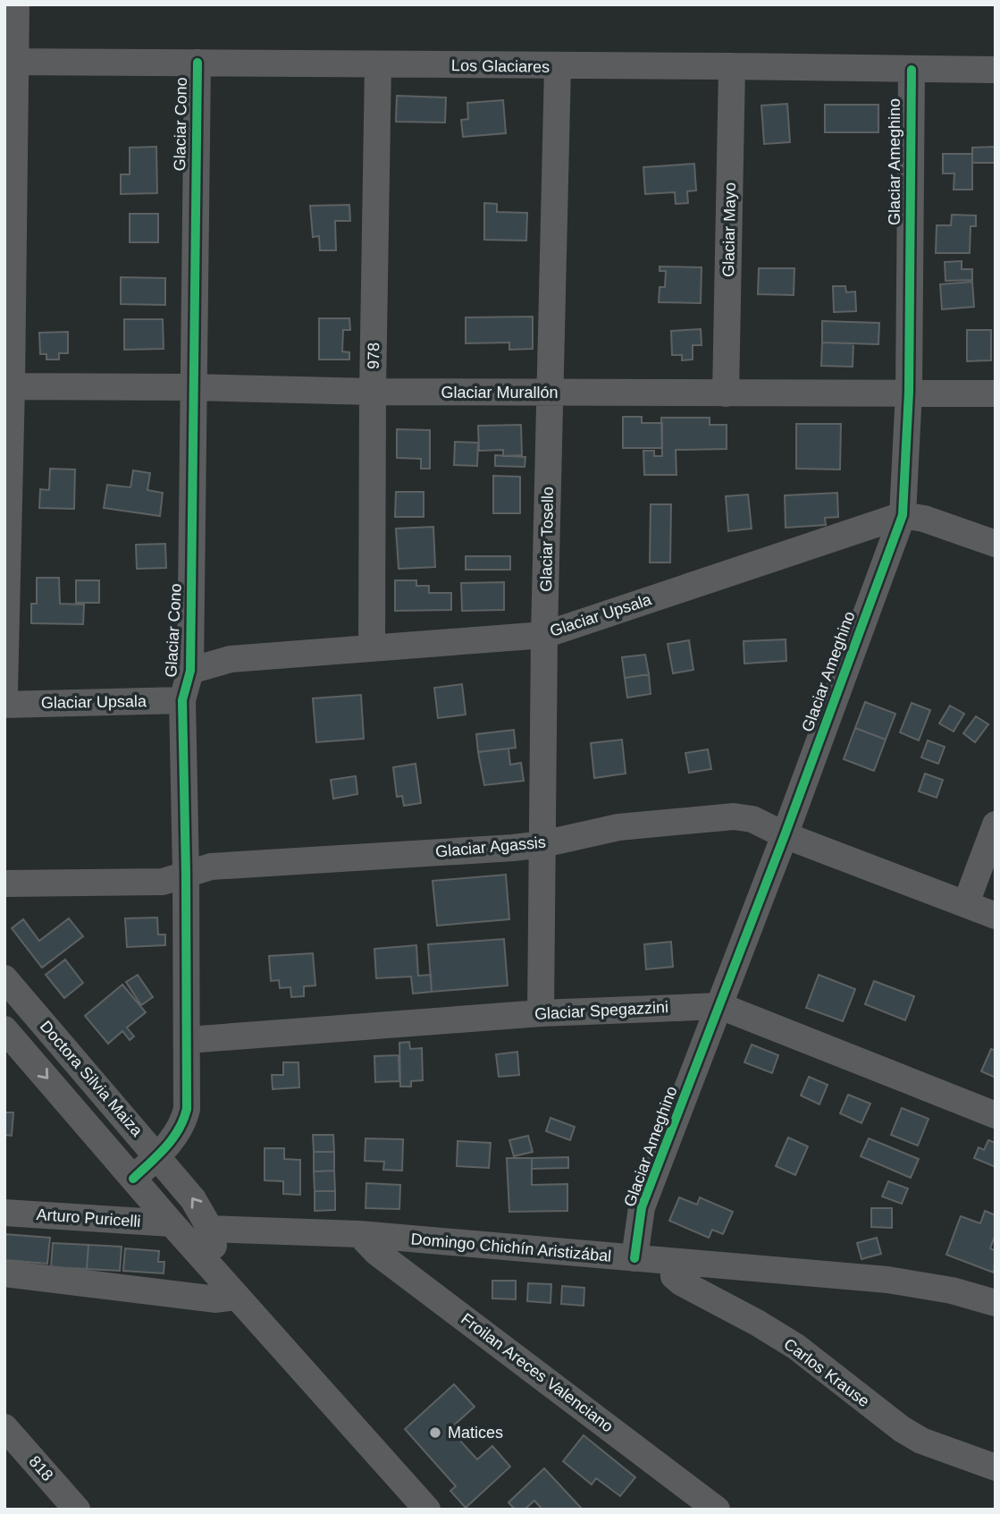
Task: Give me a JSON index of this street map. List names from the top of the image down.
{
  "streets": {
    "street": [
      "Los Glaciares",
      "Glaciar Cono",
      "Glaciar Ameghino",
      "Glaciar Mayo",
      "978",
      "Glaciar Murallón",
      "Glaciar Tosello",
      "Glaciar Upsala",
      "Glaciar Agassis",
      "Glaciar Spegazzini",
      "Doctora Silvia Maiza",
      "Arturo Puricelli",
      "Domingo Chichín Aristizábal",
      "Froilan Areces Valenciano",
      "Carlos Krause",
      "818"
    ]
  },
  "crossings": [
    ["Los Glaciares", "Glaciar Cono"],
    ["Los Glaciares", "Glaciar Ameghino"],
    ["Los Glaciares", "Glaciar Mayo"],
    ["Los Glaciares", "978"],
    ["Los Glaciares", "Glaciar Tosello"],
    ["Glaciar Cono", "Glaciar Murallón"],
    ["Glaciar Cono", "Glaciar Upsala"],
    ["Glaciar Cono", "Glaciar Agassis"],
    ["Glaciar Cono", "Glaciar Spegazzini"],
    ["Glaciar Cono", "Doctora Silvia Maiza"],
    ["Glaciar Ameghino", "Glaciar Murallón"],
    ["Glaciar Ameghino", "Glaciar Upsala"],
    ["Glaciar Ameghino", "Glaciar Agassis"],
    ["Glaciar Ameghino", "Glaciar Spegazzini"],
    ["Glaciar Ameghino", "Domingo Chichín Aristizábal"],
    ["Glaciar Mayo", "Glaciar Murallón"],
    ["978", "Glaciar Murallón"],
    ["978", "Glaciar Upsala"],
    ["Glaciar Murallón", "Glaciar Tosello"],
    ["Glaciar Tosello", "Glaciar Upsala"],
    ["Glaciar Tosello", "Glaciar Agassis"],
    ["Glaciar Tosello", "Glaciar Spegazzini"],
    ["Doctora Silvia Maiza", "Arturo Puricelli"],
    ["Doctora Silvia Maiza", "Domingo Chichín Aristizábal"],
    ["Domingo Chichín Aristizábal", "Froilan Areces Valenciano"],
    ["Domingo Chichín Aristizábal", "Carlos Krause"]
  ],
  "places": ["Matices"]
}
